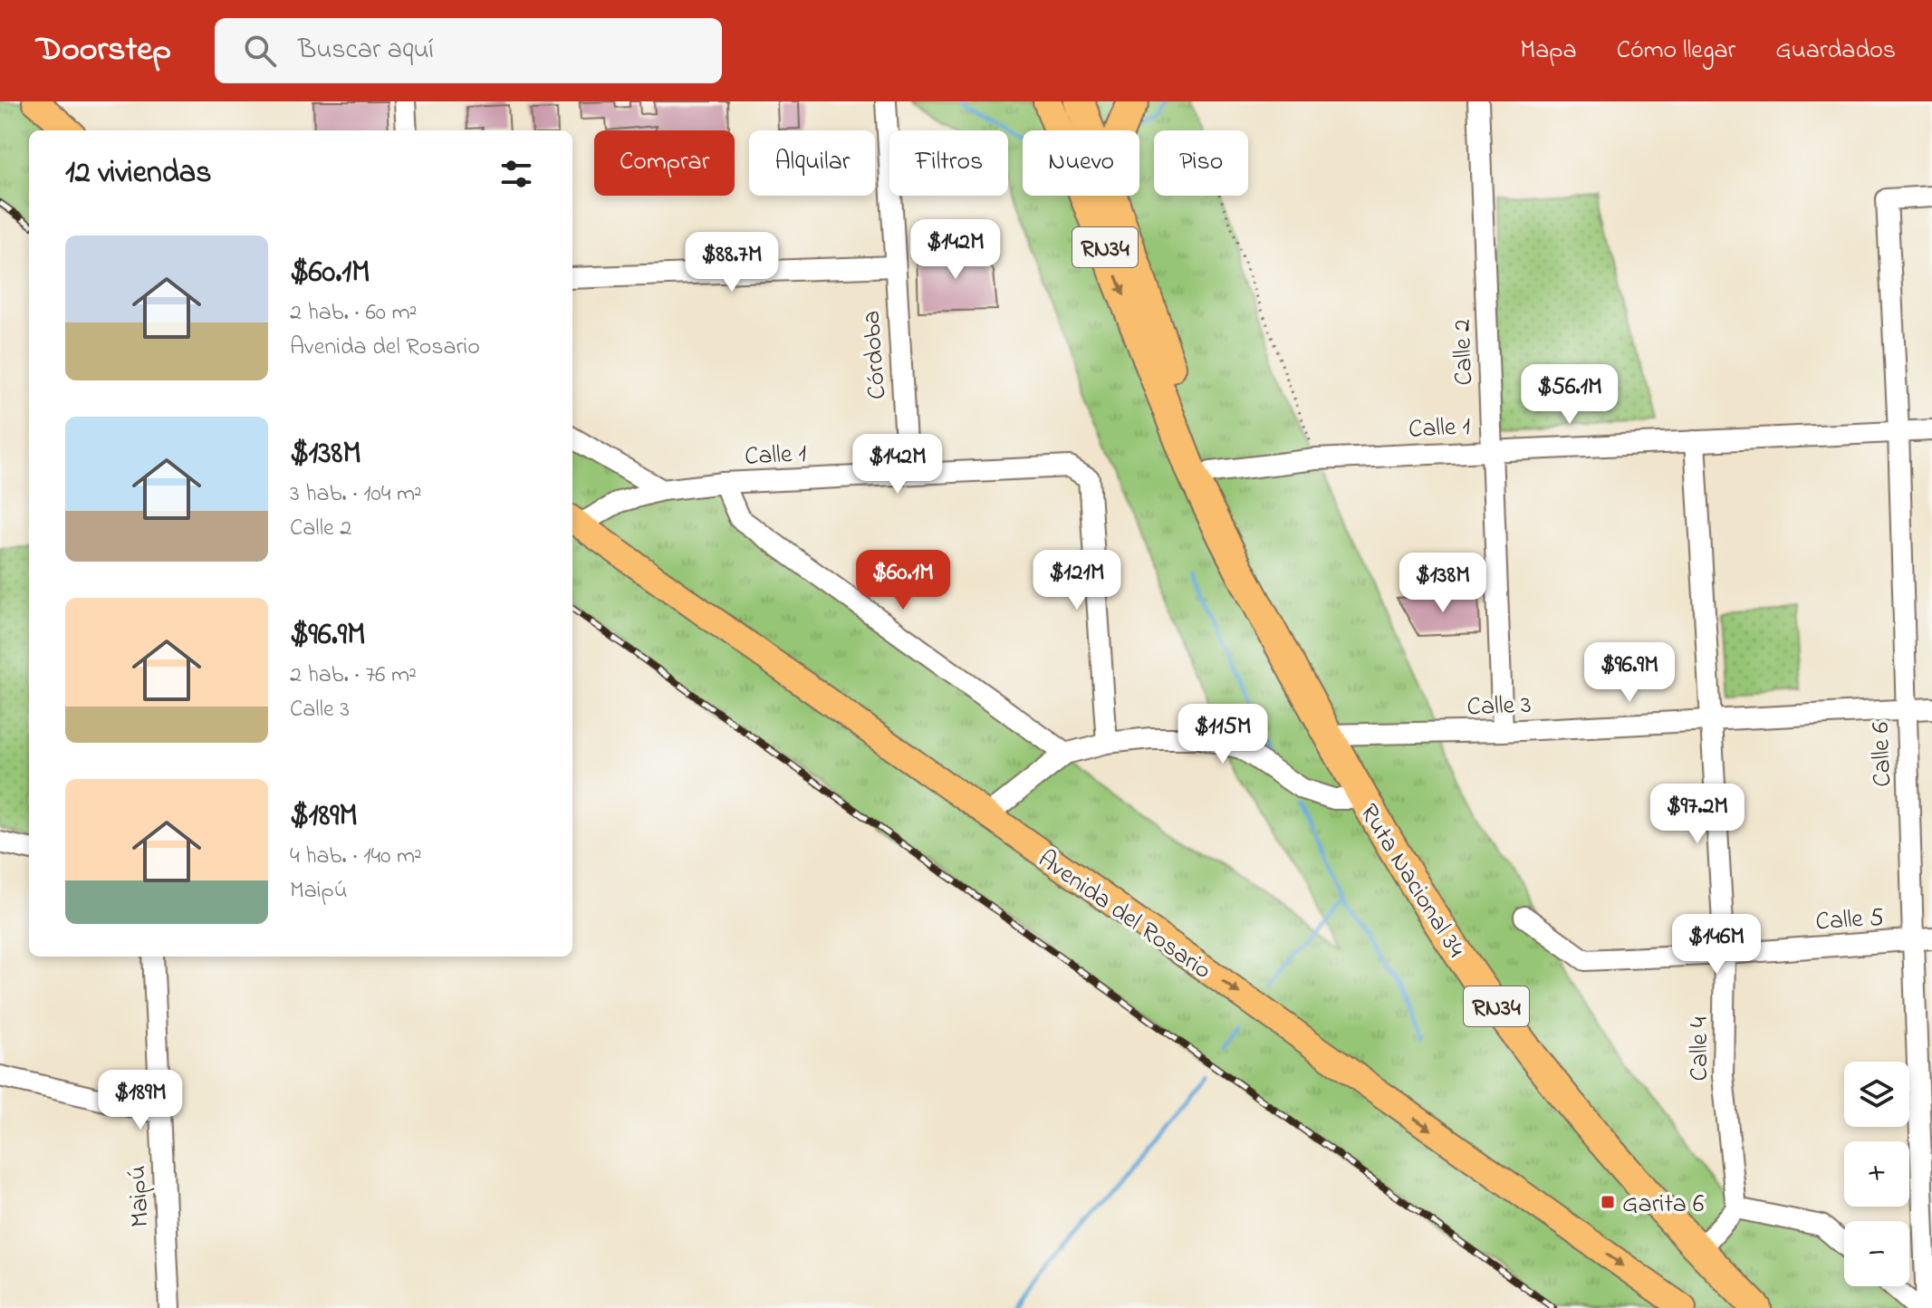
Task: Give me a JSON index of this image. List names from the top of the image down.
{
  "streets": {
    "highway": ["RN34", "Ruta Nacional 34"],
    "main road": ["Avenida del Rosario"],
    "street": [
      "Calle 2",
      "Córdoba",
      "Calle 1",
      "Calle 3",
      "Calle 6",
      "Calle 5",
      "Calle 4",
      "Maipú"
    ]
  },
  "crossings": [
    ["RN34", "Ruta Nacional 34"],
    ["Calle 2", "Calle 1"],
    ["Calle 2", "Calle 3"],
    ["Córdoba", "Calle 1"],
    ["Calle 1", "Calle 6"],
    ["Calle 1", "Ruta Nacional 34"],
    ["Calle 1", "Avenida del Rosario"],
    ["Calle 1", "Calle 4"],
    ["Calle 3", "Calle 6"],
    ["Calle 3", "Ruta Nacional 34"],
    ["Calle 3", "Calle 4"],
    ["Calle 6", "Calle 5"],
    ["Calle 5", "Calle 4"]
  ],
  "one_way": ["Avenida del Rosario"],
  "places": {
    "transit": ["Garita 6"]
  },
  "page": {
    "header": "Doorstep",
    "search": "Buscar aquí",
    "nav": ["Mapa", "Cómo llegar", "Guardados"],
    "chip": [
      "Comprar",
      "Alquilar",
      "Filtros",
      "Nuevo",
      "Piso"
    ],
    "heading": "12 viviendas",
    "list": [
      {
        "name": "$60.1M",
        "note": "2 hab. · 60 m² · Avenida del Rosario"
      },
      {
        "name": "$138M",
        "note": "3 hab. · 104 m² · Calle 2"
      },
      {
        "name": "$96.9M",
        "note": "2 hab. · 76 m² · Calle 3"
      },
      {
        "name": "$189M",
        "note": "4 hab. · 140 m² · Maipú"
      }
    ],
    "price": [
      "$142M",
      "$88.7M",
      "$56.1M",
      "$142M",
      "$60.1M",
      "$121M",
      "$138M",
      "$96.9M",
      "$115M",
      "$97.2M",
      "$146M",
      "$189M"
    ],
    "map_buttons": ["+", "−"]
  }
}
